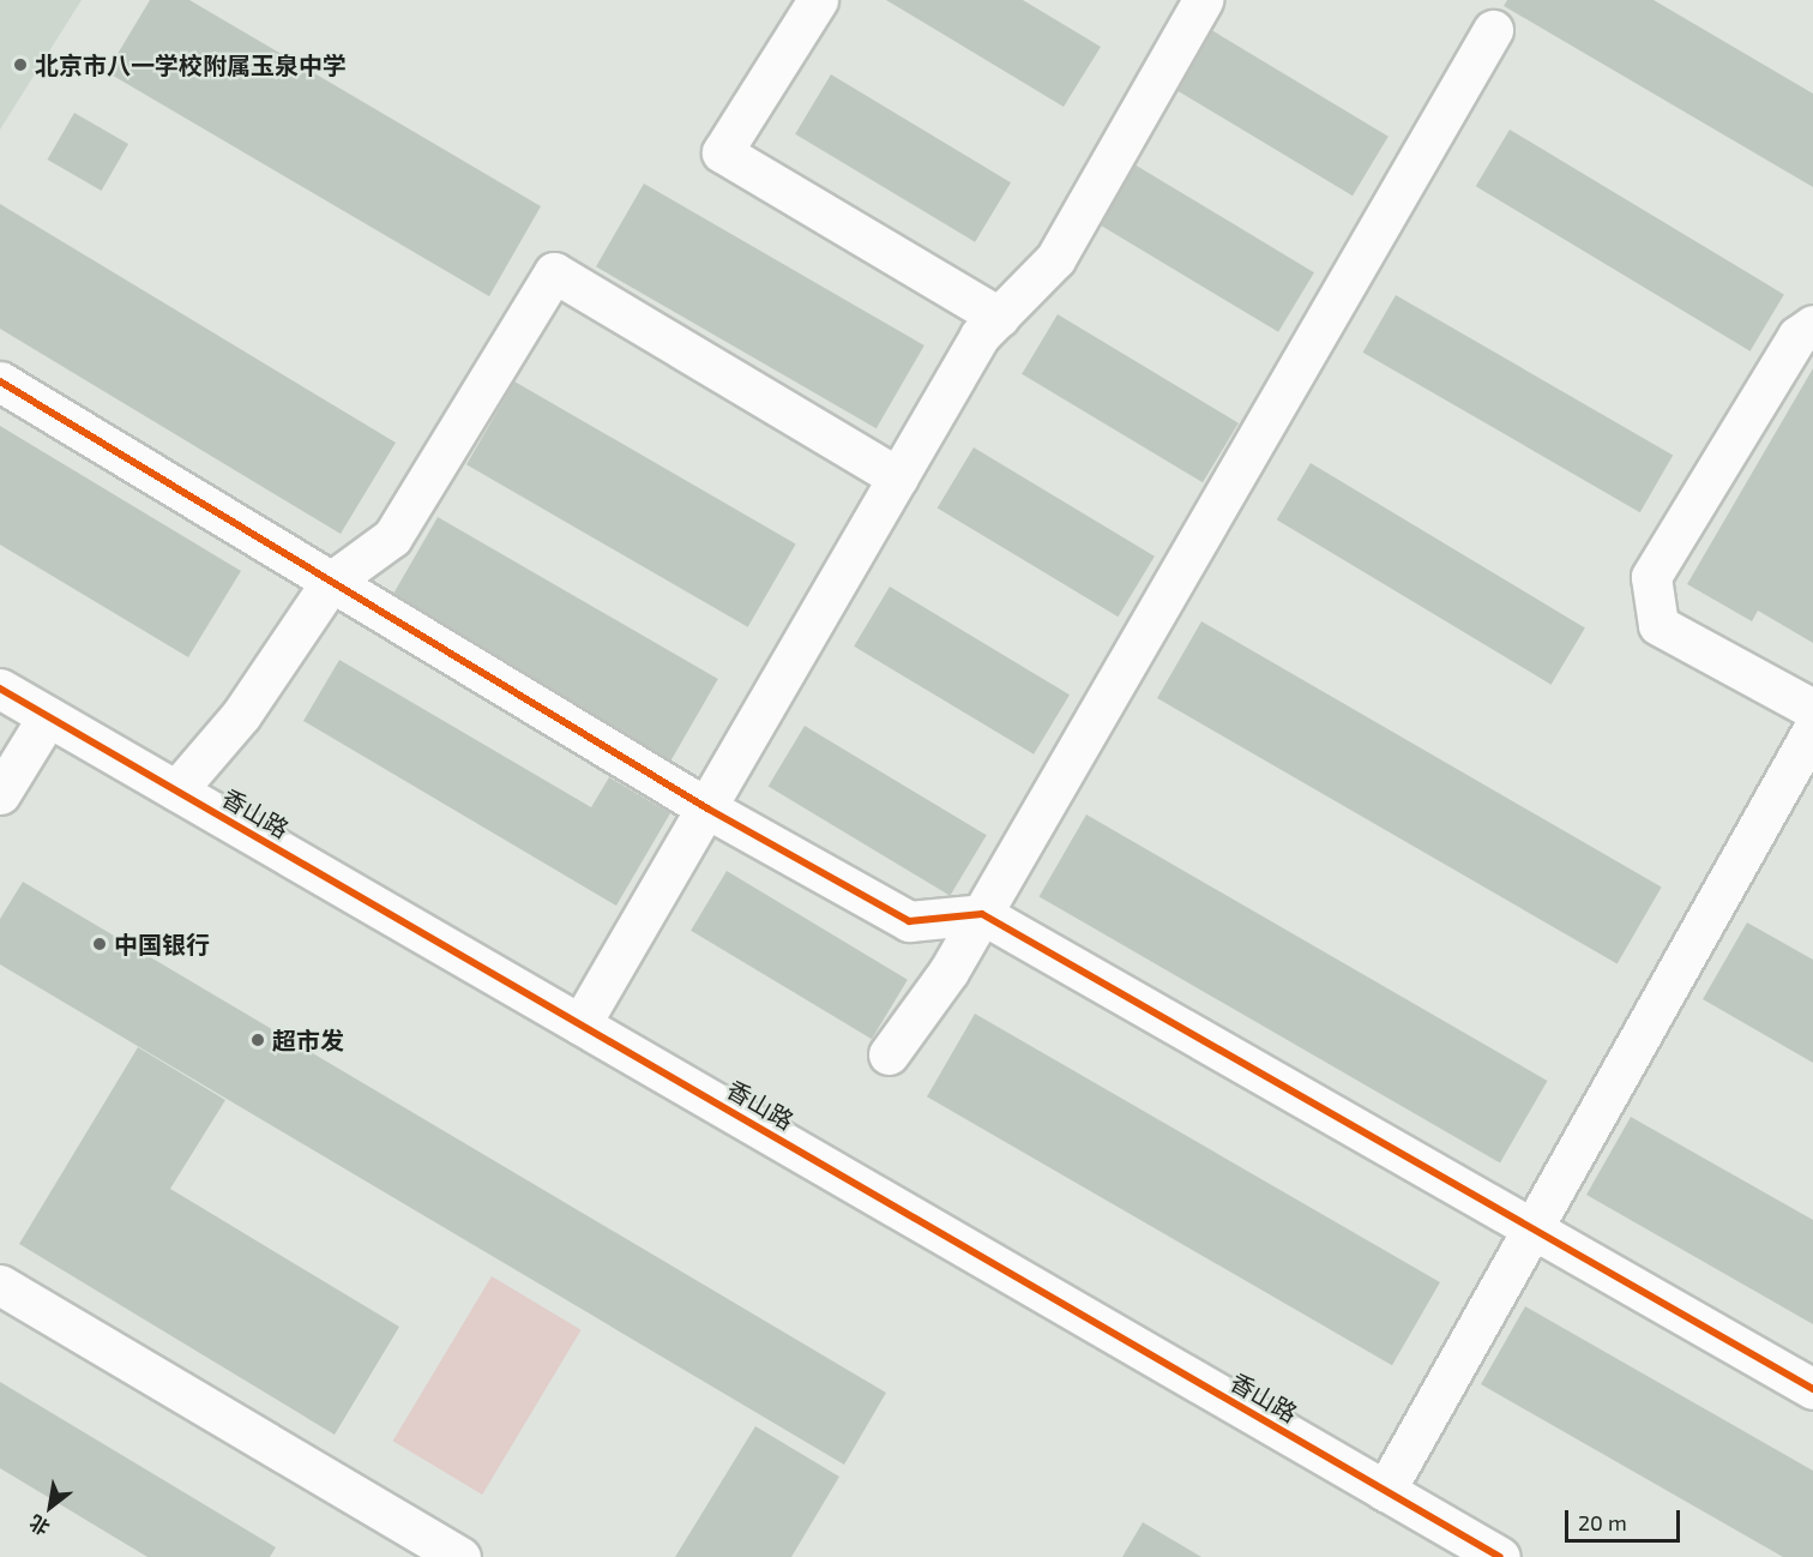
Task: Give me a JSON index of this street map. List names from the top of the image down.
{
  "streets": {
    "street": ["香山路"]
  },
  "places": ["北京市八一学校附属玉泉中学", "中国银行", "超市发"],
  "scale_bar": "20 m",
  "north": "bottom left"
}
